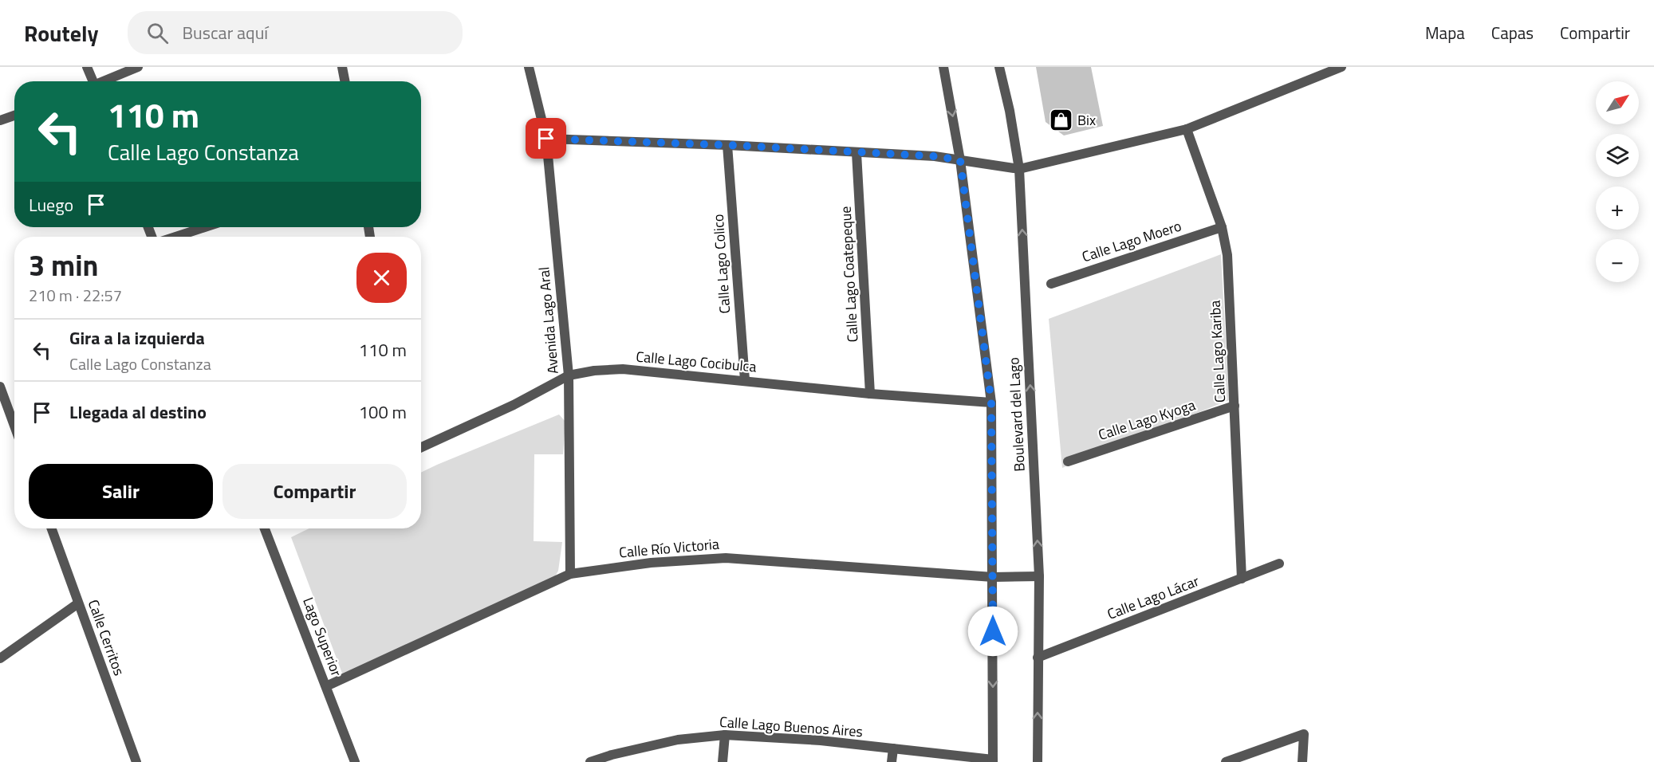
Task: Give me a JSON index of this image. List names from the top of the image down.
{
  "streets": {
    "street": [
      "Calle Lago Moero",
      "Calle Lago Colico",
      "Calle Lago Coatepeque",
      "Avenida Lago Aral",
      "Calle Lago Kariba",
      "Calle Lago Cocibulca",
      "Boulevard del Lago",
      "Calle Lago Kyoga",
      "Calle Río Victoria",
      "Calle Lago Lácar",
      "Lago Superior",
      "Calle Cerritos",
      "Calle Lago Buenos Aires"
    ]
  },
  "crossings": [
    ["Calle Lago Moero", "Calle Lago Kariba"],
    ["Calle Lago Colico", "Calle Lago Cocibulca"],
    ["Calle Lago Coatepeque", "Calle Lago Cocibulca"],
    ["Avenida Lago Aral", "Calle Lago Cocibulca"],
    ["Avenida Lago Aral", "Calle Río Victoria"],
    ["Calle Lago Kariba", "Calle Lago Kyoga"],
    ["Calle Lago Kariba", "Calle Lago Lácar"],
    ["Calle Lago Cocibulca", "Boulevard del Lago"],
    ["Boulevard del Lago", "Calle Río Victoria"],
    ["Boulevard del Lago", "Calle Lago Lácar"],
    ["Boulevard del Lago", "Calle Lago Buenos Aires"],
    ["Calle Río Victoria", "Lago Superior"]
  ],
  "places": {
    "shop": ["Bix"]
  },
  "north": "top right",
  "page": {
    "header": "Routely",
    "search": "Buscar aquí",
    "nav": ["Mapa", "Capas", "Compartir"],
    "map_buttons": ["+", "−"],
    "turn": ["110 m", "Calle Lago Constanza"],
    "then": "Luego",
    "heading": ["3 min", "210 m · 22:57"],
    "list": [
      {
        "name": "Gira a la izquierda",
        "note": "Calle Lago Constanza",
        "value": "110 m"
      },
      {
        "name": "Llegada al destino",
        "value": "100 m"
      }
    ],
    "buttons": ["Salir", "Compartir"]
  }
}
